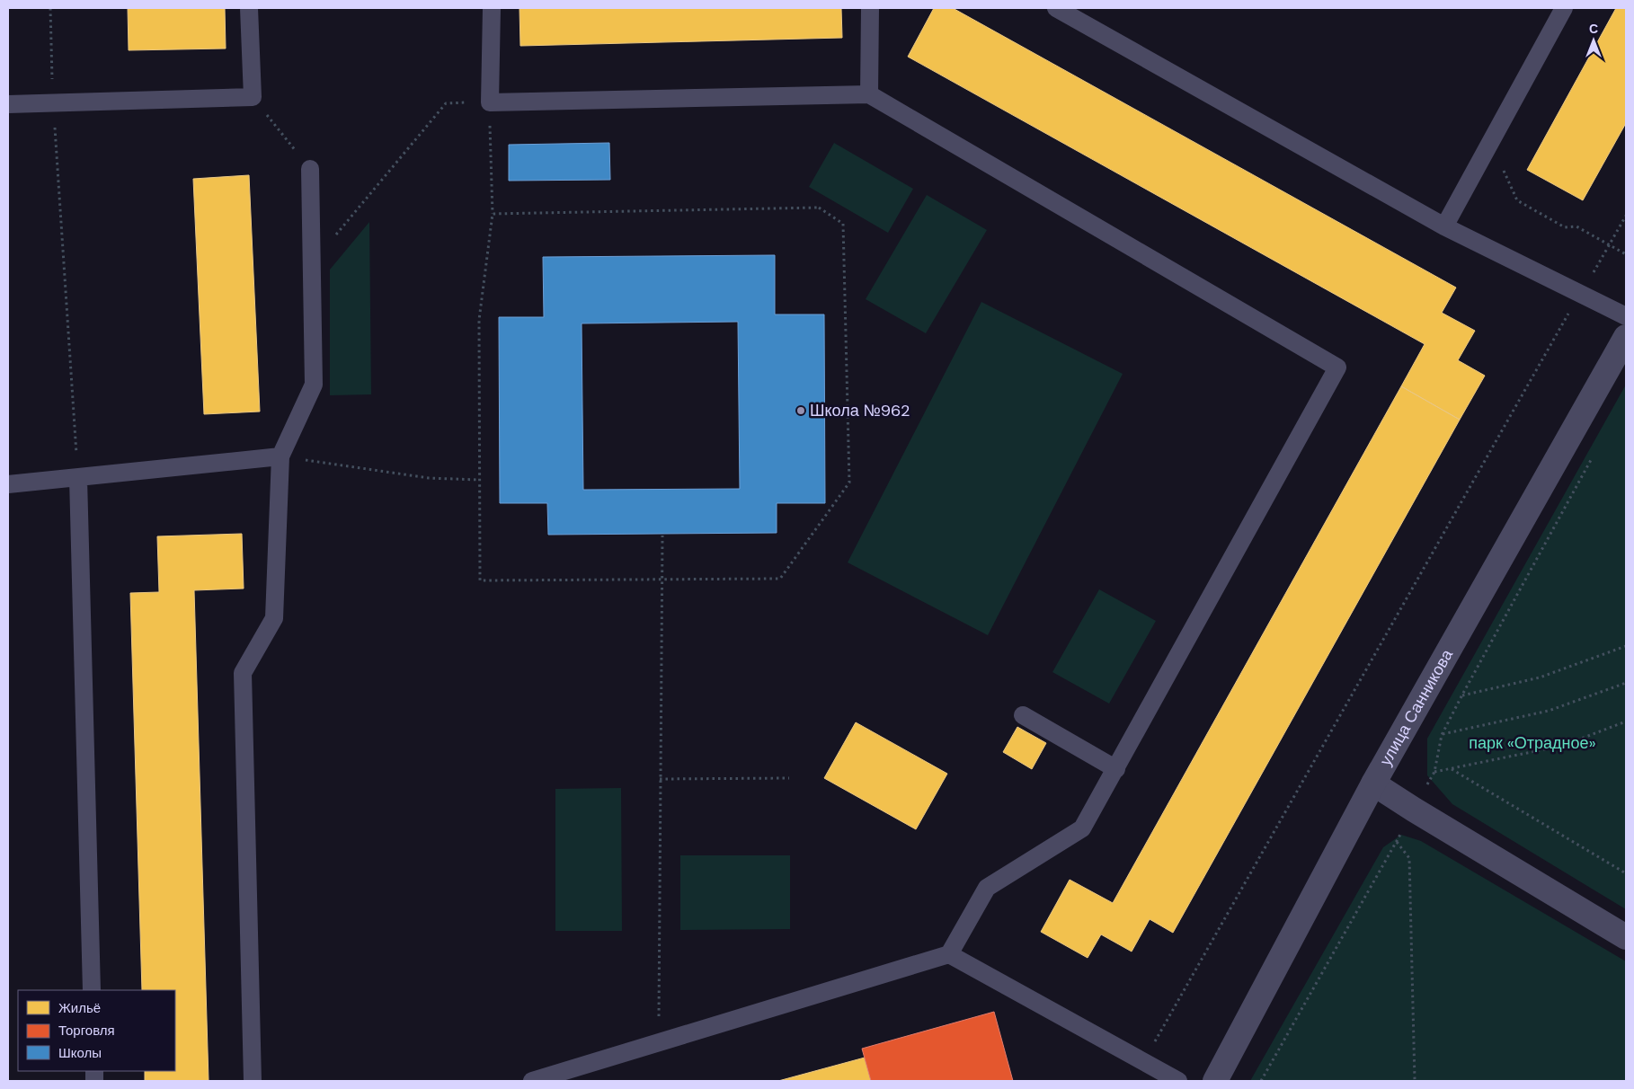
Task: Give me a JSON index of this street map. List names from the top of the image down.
{
  "streets": {
    "street": ["улица Санникова"]
  },
  "parks": ["парк «Отрадное»"],
  "places": ["Школа №962"],
  "legend": ["Жильё", "Торговля", "Школы"],
  "north": "top"
}
